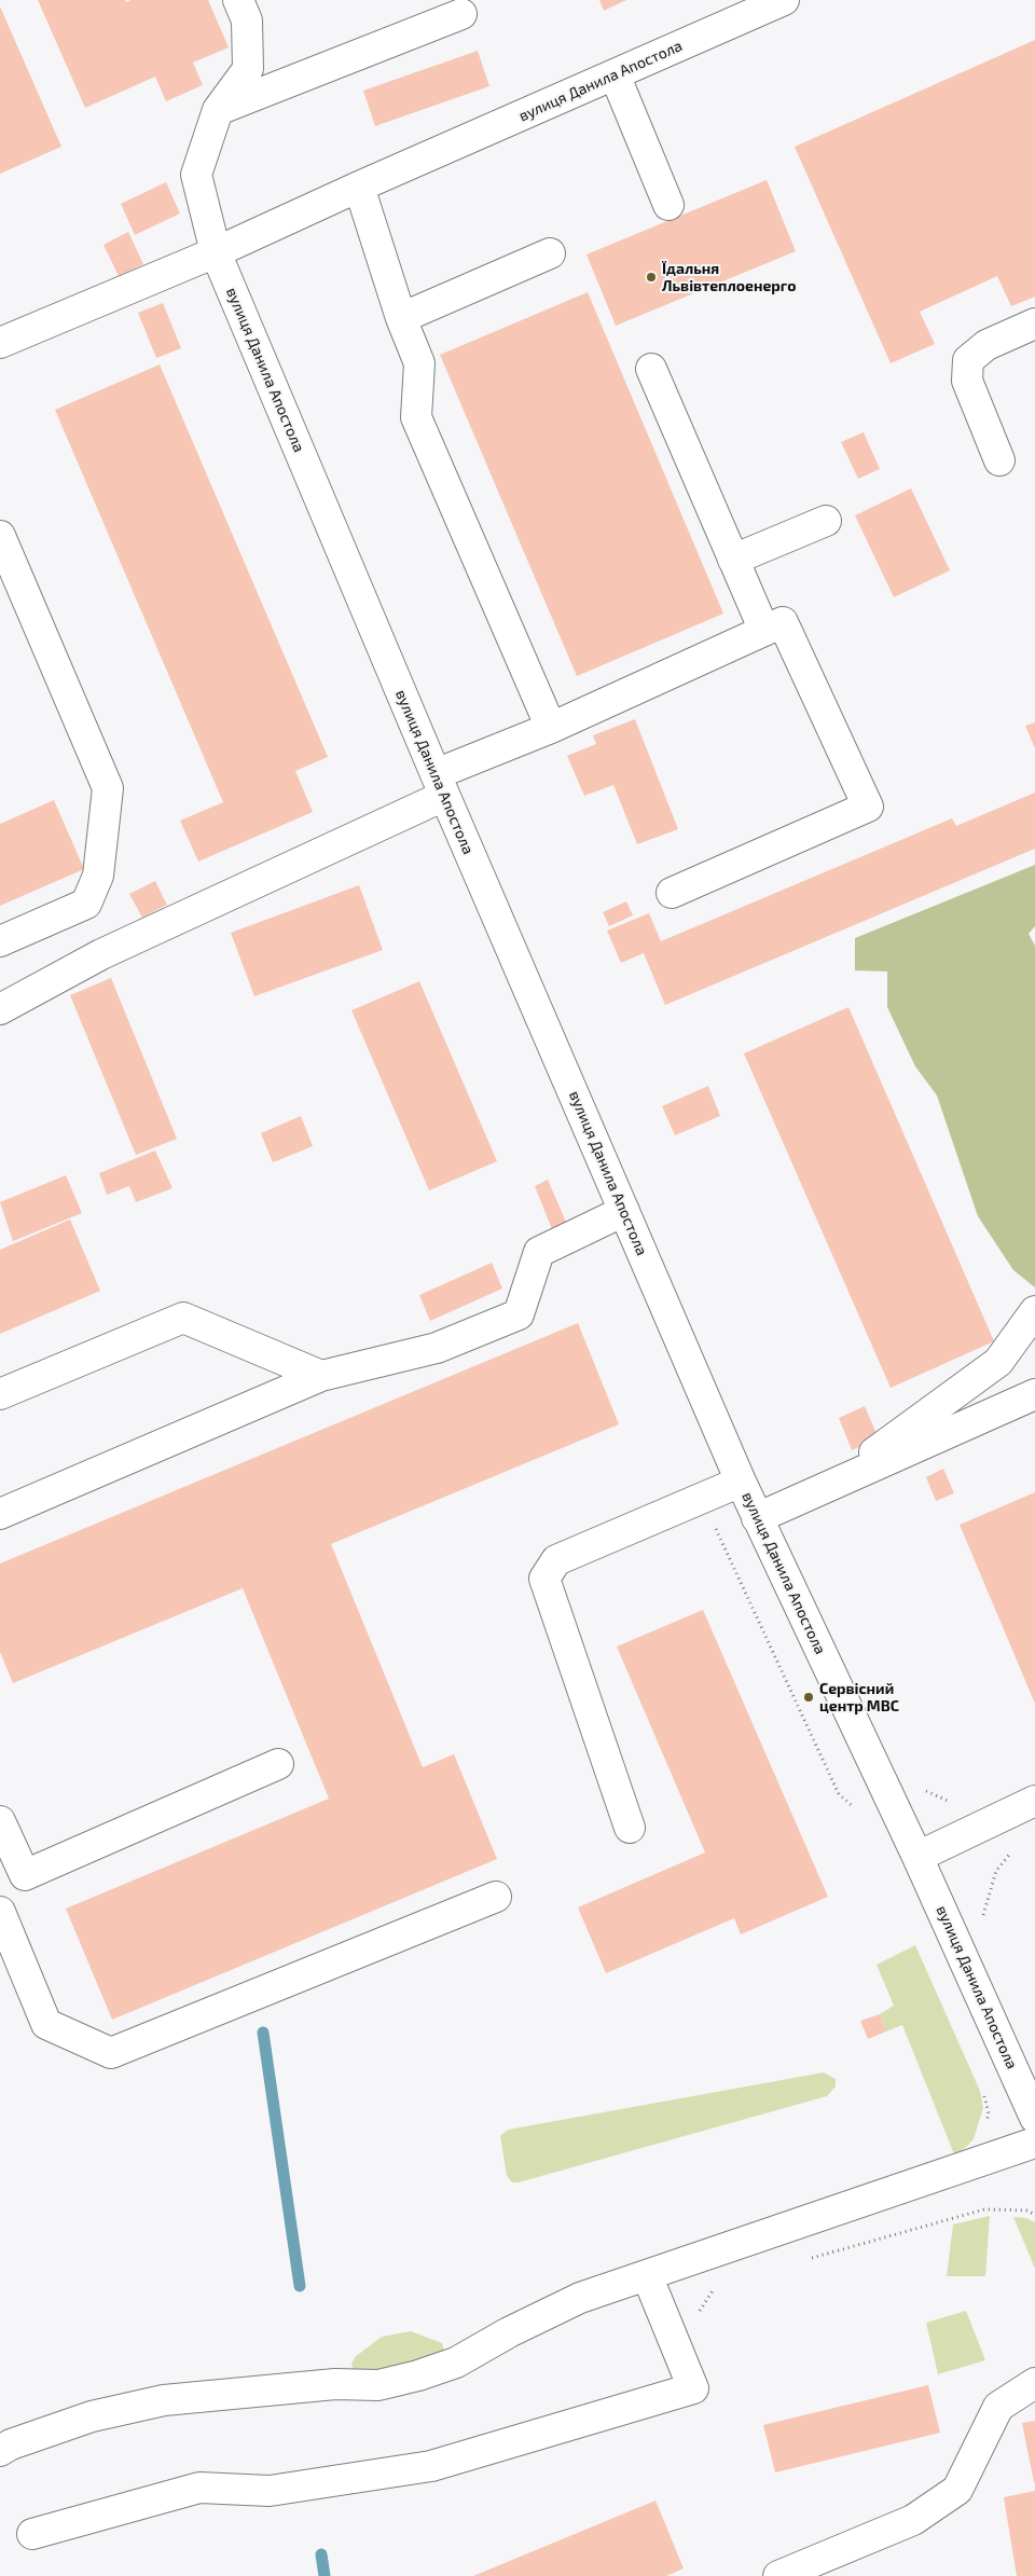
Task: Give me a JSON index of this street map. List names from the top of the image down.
{
  "streets": {
    "street": ["вулиця Данила Апостола"]
  },
  "places": ["Їдальня Львівтеплоенерго", "Сервісний центр МВС"]
}
